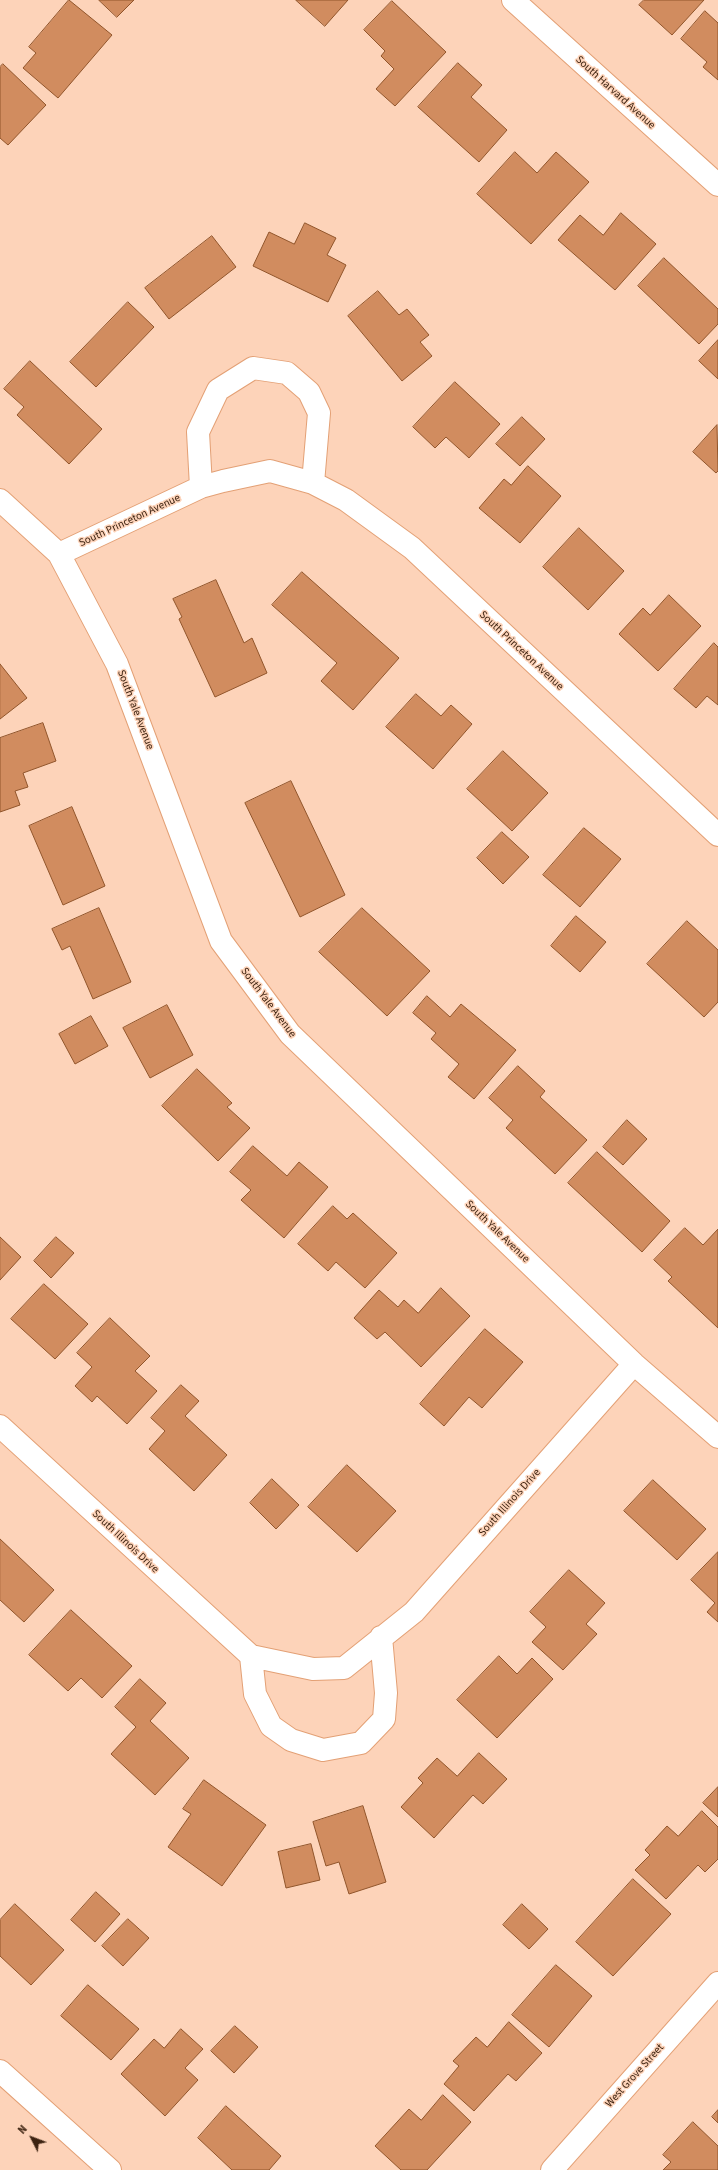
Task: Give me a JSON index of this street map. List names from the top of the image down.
{
  "streets": {
    "street": [
      "South Harvard Avenue",
      "South Princeton Avenue",
      "South Yale Avenue",
      "South Illinois Drive",
      "West Grove Street"
    ]
  },
  "crossings": [
    ["South Princeton Avenue", "South Yale Avenue"],
    ["South Yale Avenue", "South Illinois Drive"]
  ],
  "north": "top left"
}
